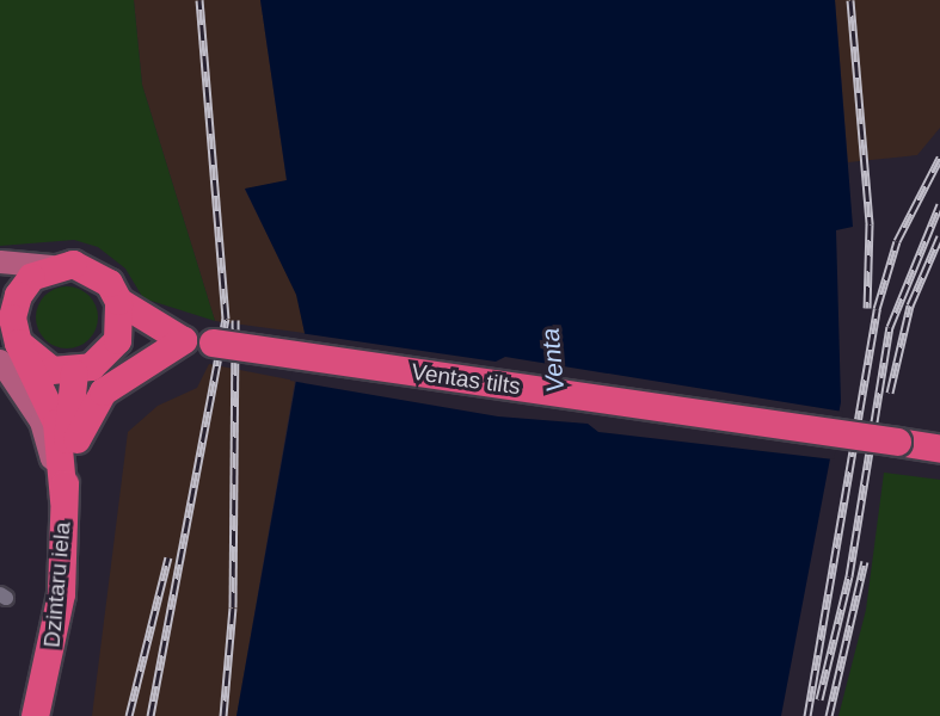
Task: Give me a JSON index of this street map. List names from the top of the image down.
{
  "streets": {
    "highway": ["Ventas tilts", "Dzintaru iela"]
  },
  "water": ["Venta"]
}
